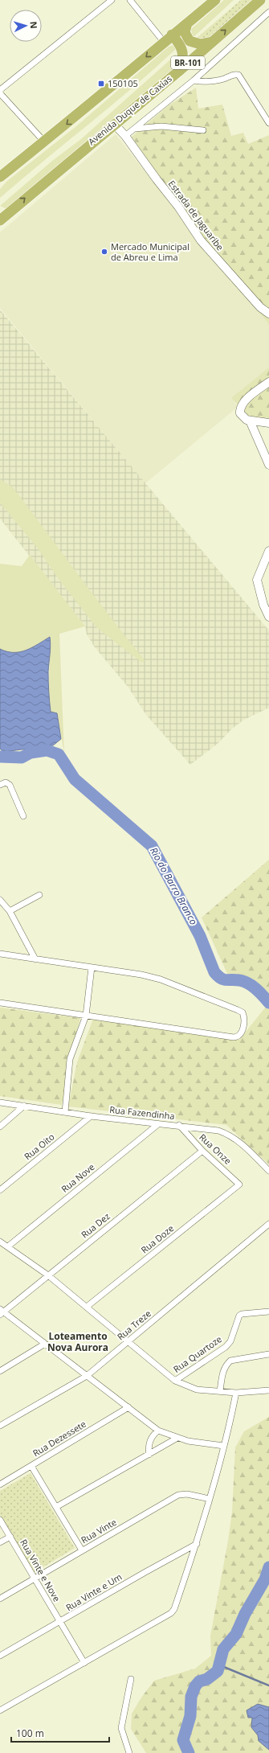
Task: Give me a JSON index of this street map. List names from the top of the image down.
{
  "streets": {
    "highway": ["BR-101", "Avenida Duque de Caxias"],
    "street": [
      "Estrada de Jaguaribe",
      "Rua Fazendinha",
      "Rua Oito",
      "Rua Onze",
      "Rua Nove",
      "Rua Dez",
      "Rua Doze",
      "Rua Treze",
      "Rua Quartoze",
      "Rua Dezessete",
      "Rua Vinte",
      "Rua Vinte e Nove",
      "Rua Vinte e Um"
    ]
  },
  "crossings": [
    ["Avenida Duque de Caxias", "Estrada de Jaguaribe"],
    ["Rua Fazendinha", "Rua Oito"],
    ["Rua Fazendinha", "Rua Onze"],
    ["Rua Fazendinha", "Rua Nove"],
    ["Rua Onze", "Rua Dez"],
    ["Rua Onze", "Rua Doze"],
    ["Rua Vinte", "Rua Vinte e Nove"],
    ["Rua Vinte e Nove", "Rua Vinte e Um"]
  ],
  "districts": ["Loteamento Nova Aurora"],
  "water": ["Rio do Barro Branco"],
  "places": {
    "transit": ["150105"],
    "other": ["Mercado Municipal de Abreu e Lima"]
  },
  "scale_bar": "100 m",
  "north": "right"
}
